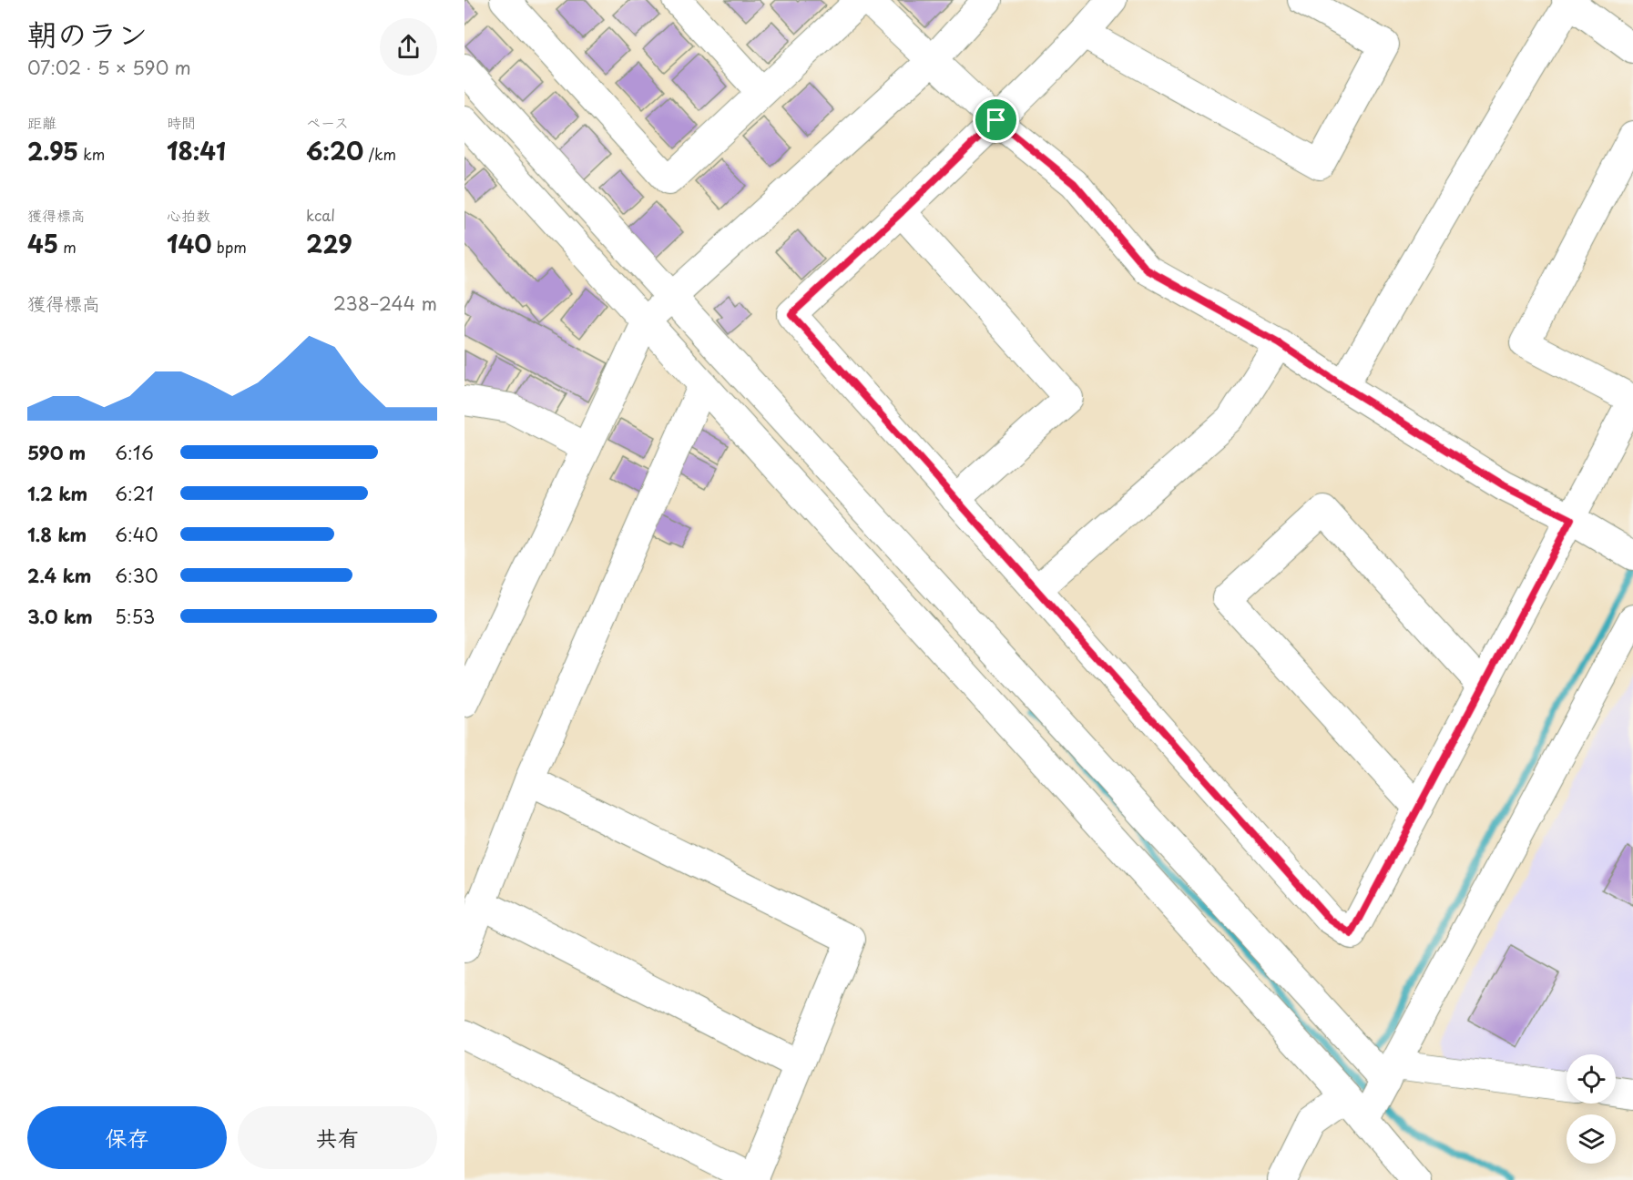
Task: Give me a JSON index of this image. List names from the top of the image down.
{
  "page": {
    "heading": ["朝のラン", "07:02 · 5 × 590 m"],
    "stats": [
      ["距離", "2.95 km"],
      ["時間", "18:41"],
      ["ペース", "6:20 /km"],
      ["獲得標高", "45 m"],
      ["心拍数", "140 bpm"],
      ["kcal", "229"]
    ],
    "chart": ["獲得標高", "238–244 m"],
    "list": [
      {
        "name": "590 m",
        "note": "6:16"
      },
      {
        "name": "1.2 km",
        "note": "6:21"
      },
      {
        "name": "1.8 km",
        "note": "6:40"
      },
      {
        "name": "2.4 km",
        "note": "6:30"
      },
      {
        "name": "3.0 km",
        "note": "5:53"
      }
    ],
    "buttons": ["保存", "共有"]
  }
}
